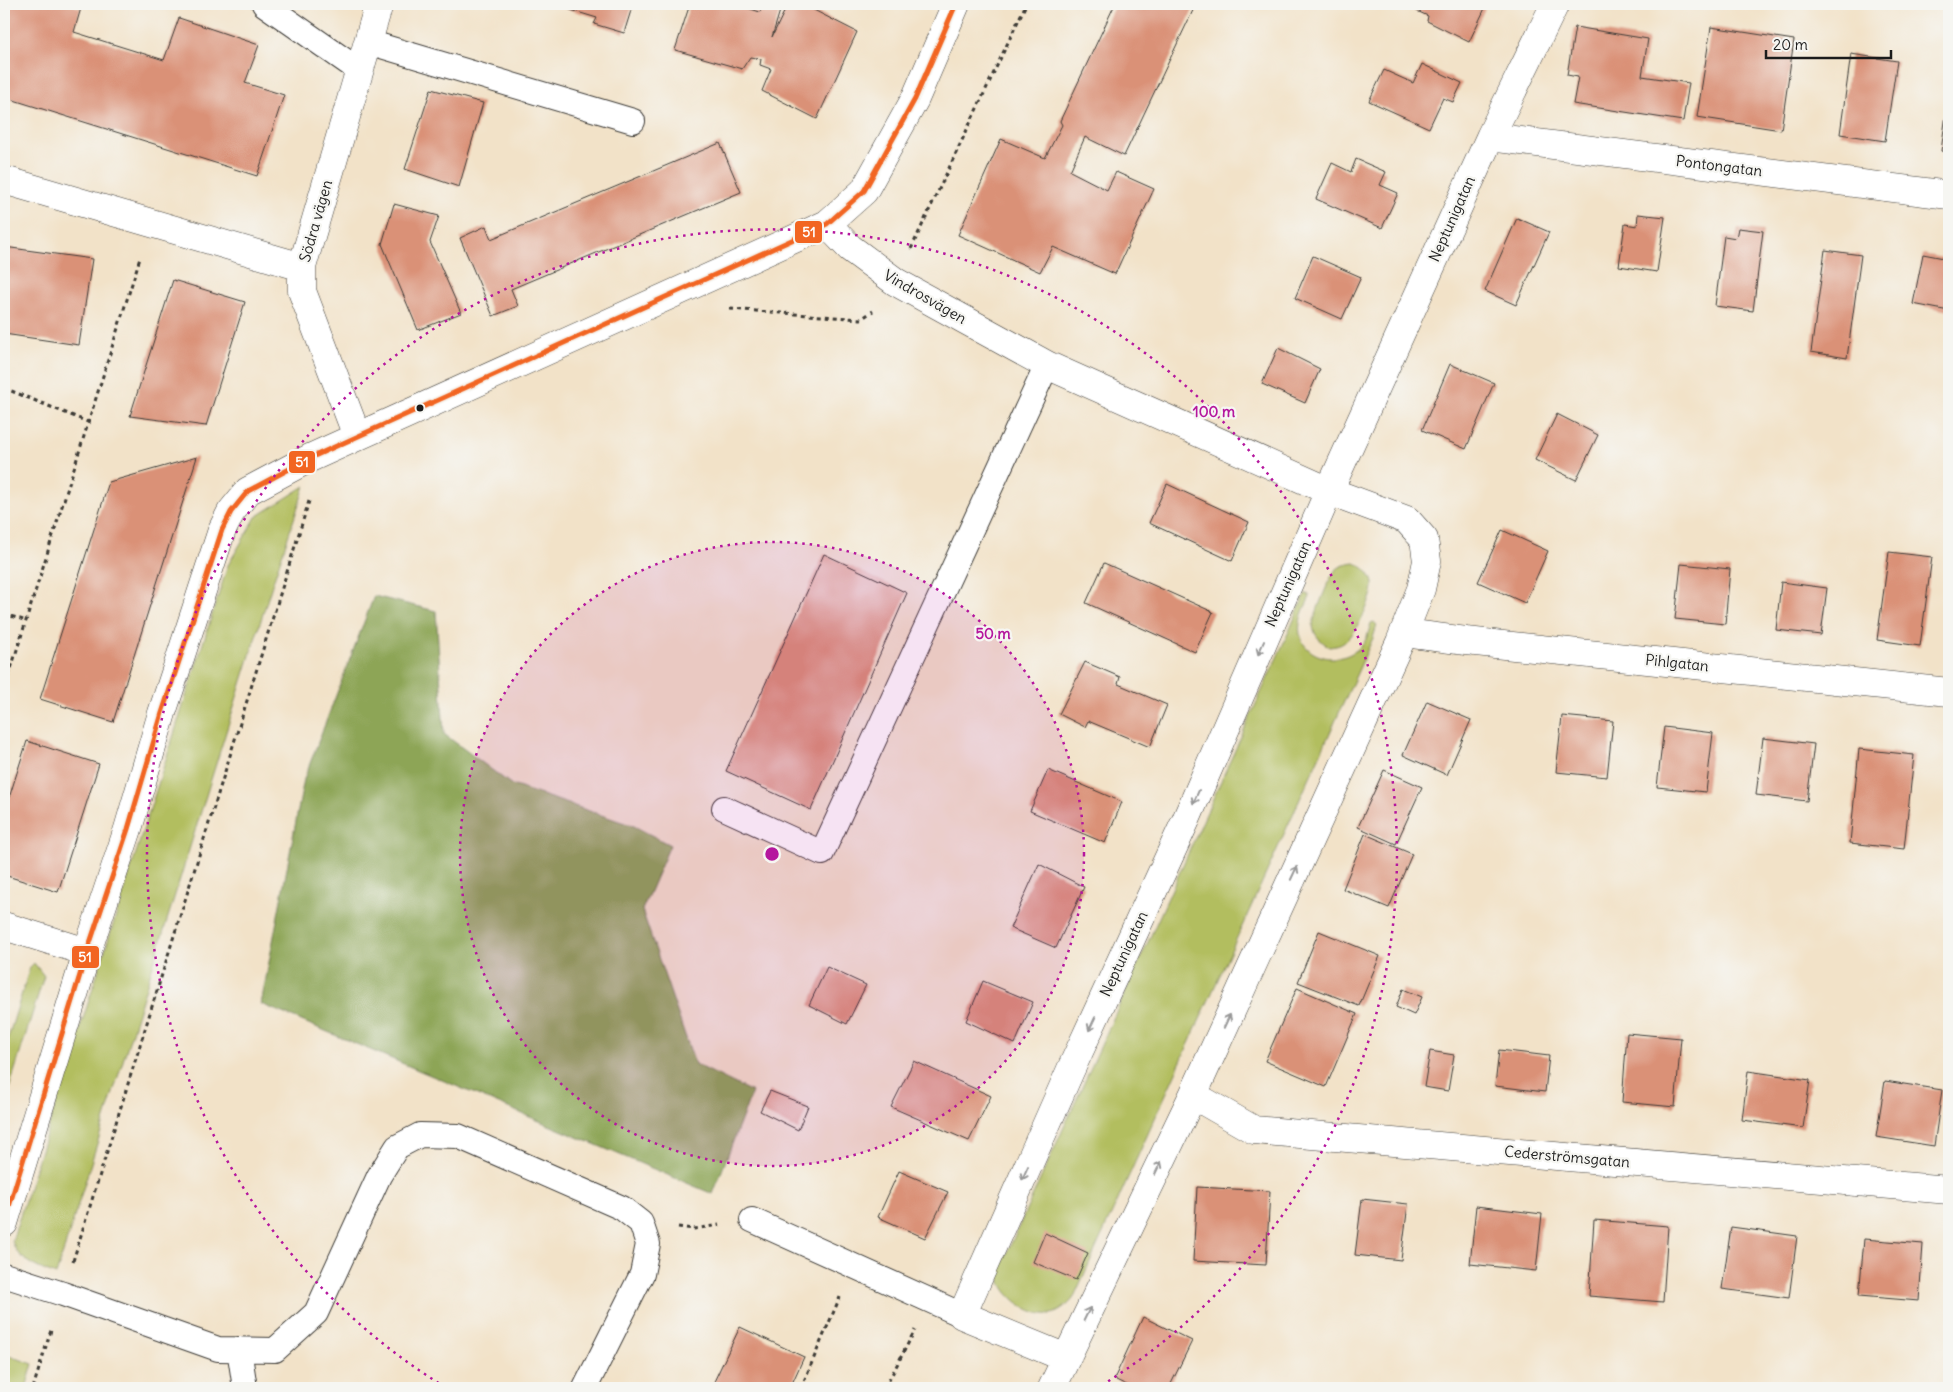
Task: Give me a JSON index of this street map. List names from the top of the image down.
{
  "streets": {
    "street": [
      "Pontongatan",
      "Neptunigatan",
      "Södra vägen",
      "Vindrosvägen",
      "Pihlgatan",
      "Cederströmsgatan"
    ]
  },
  "crossings": [
    ["Pontongatan", "Neptunigatan"],
    ["Neptunigatan", "Vindrosvägen"]
  ],
  "lines": ["transit line 51"],
  "scale_bar": "20 m",
  "rings": ["100 m", "50 m"]
}
